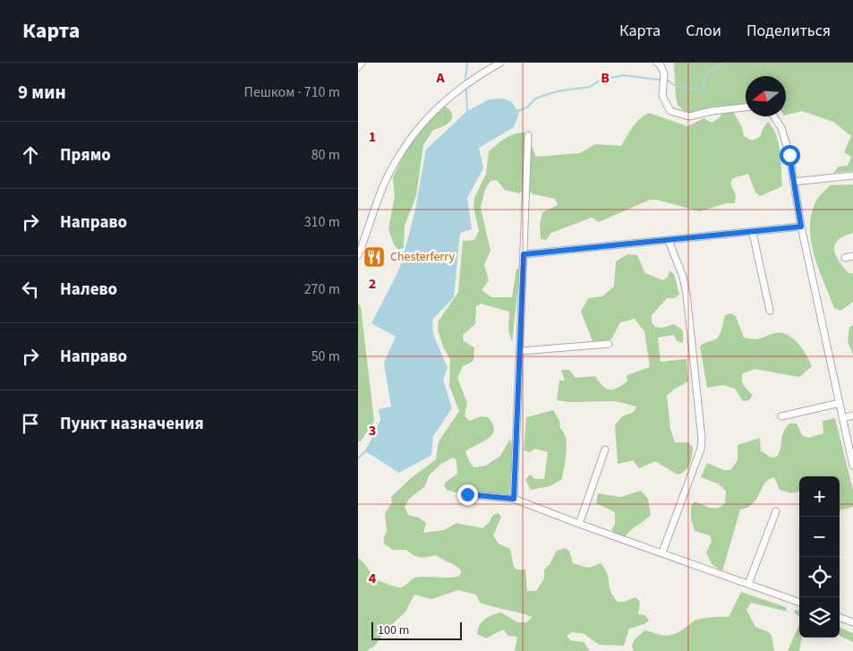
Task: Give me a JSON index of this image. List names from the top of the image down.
{
  "places": {
    "restaurant": ["Chesterferry"]
  },
  "scale_bar": "100 m",
  "north": "left",
  "page": {
    "header": "Карта",
    "nav": ["Карта", "Слои", "Поделиться"],
    "heading": ["9 мин", "Пешком · 710 m"],
    "list": [
      ["Прямо", "80 m"],
      ["Направо", "310 m"],
      ["Налево", "270 m"],
      ["Направо", "50 m"],
      "Пункт назначения"
    ],
    "map_buttons": ["+", "−"],
    "scale": "100 m"
  },
  "grid": {
    "columns": ["A", "B"],
    "rows": [
      "1",
      "2",
      "3",
      "4"
    ]
  }
}
